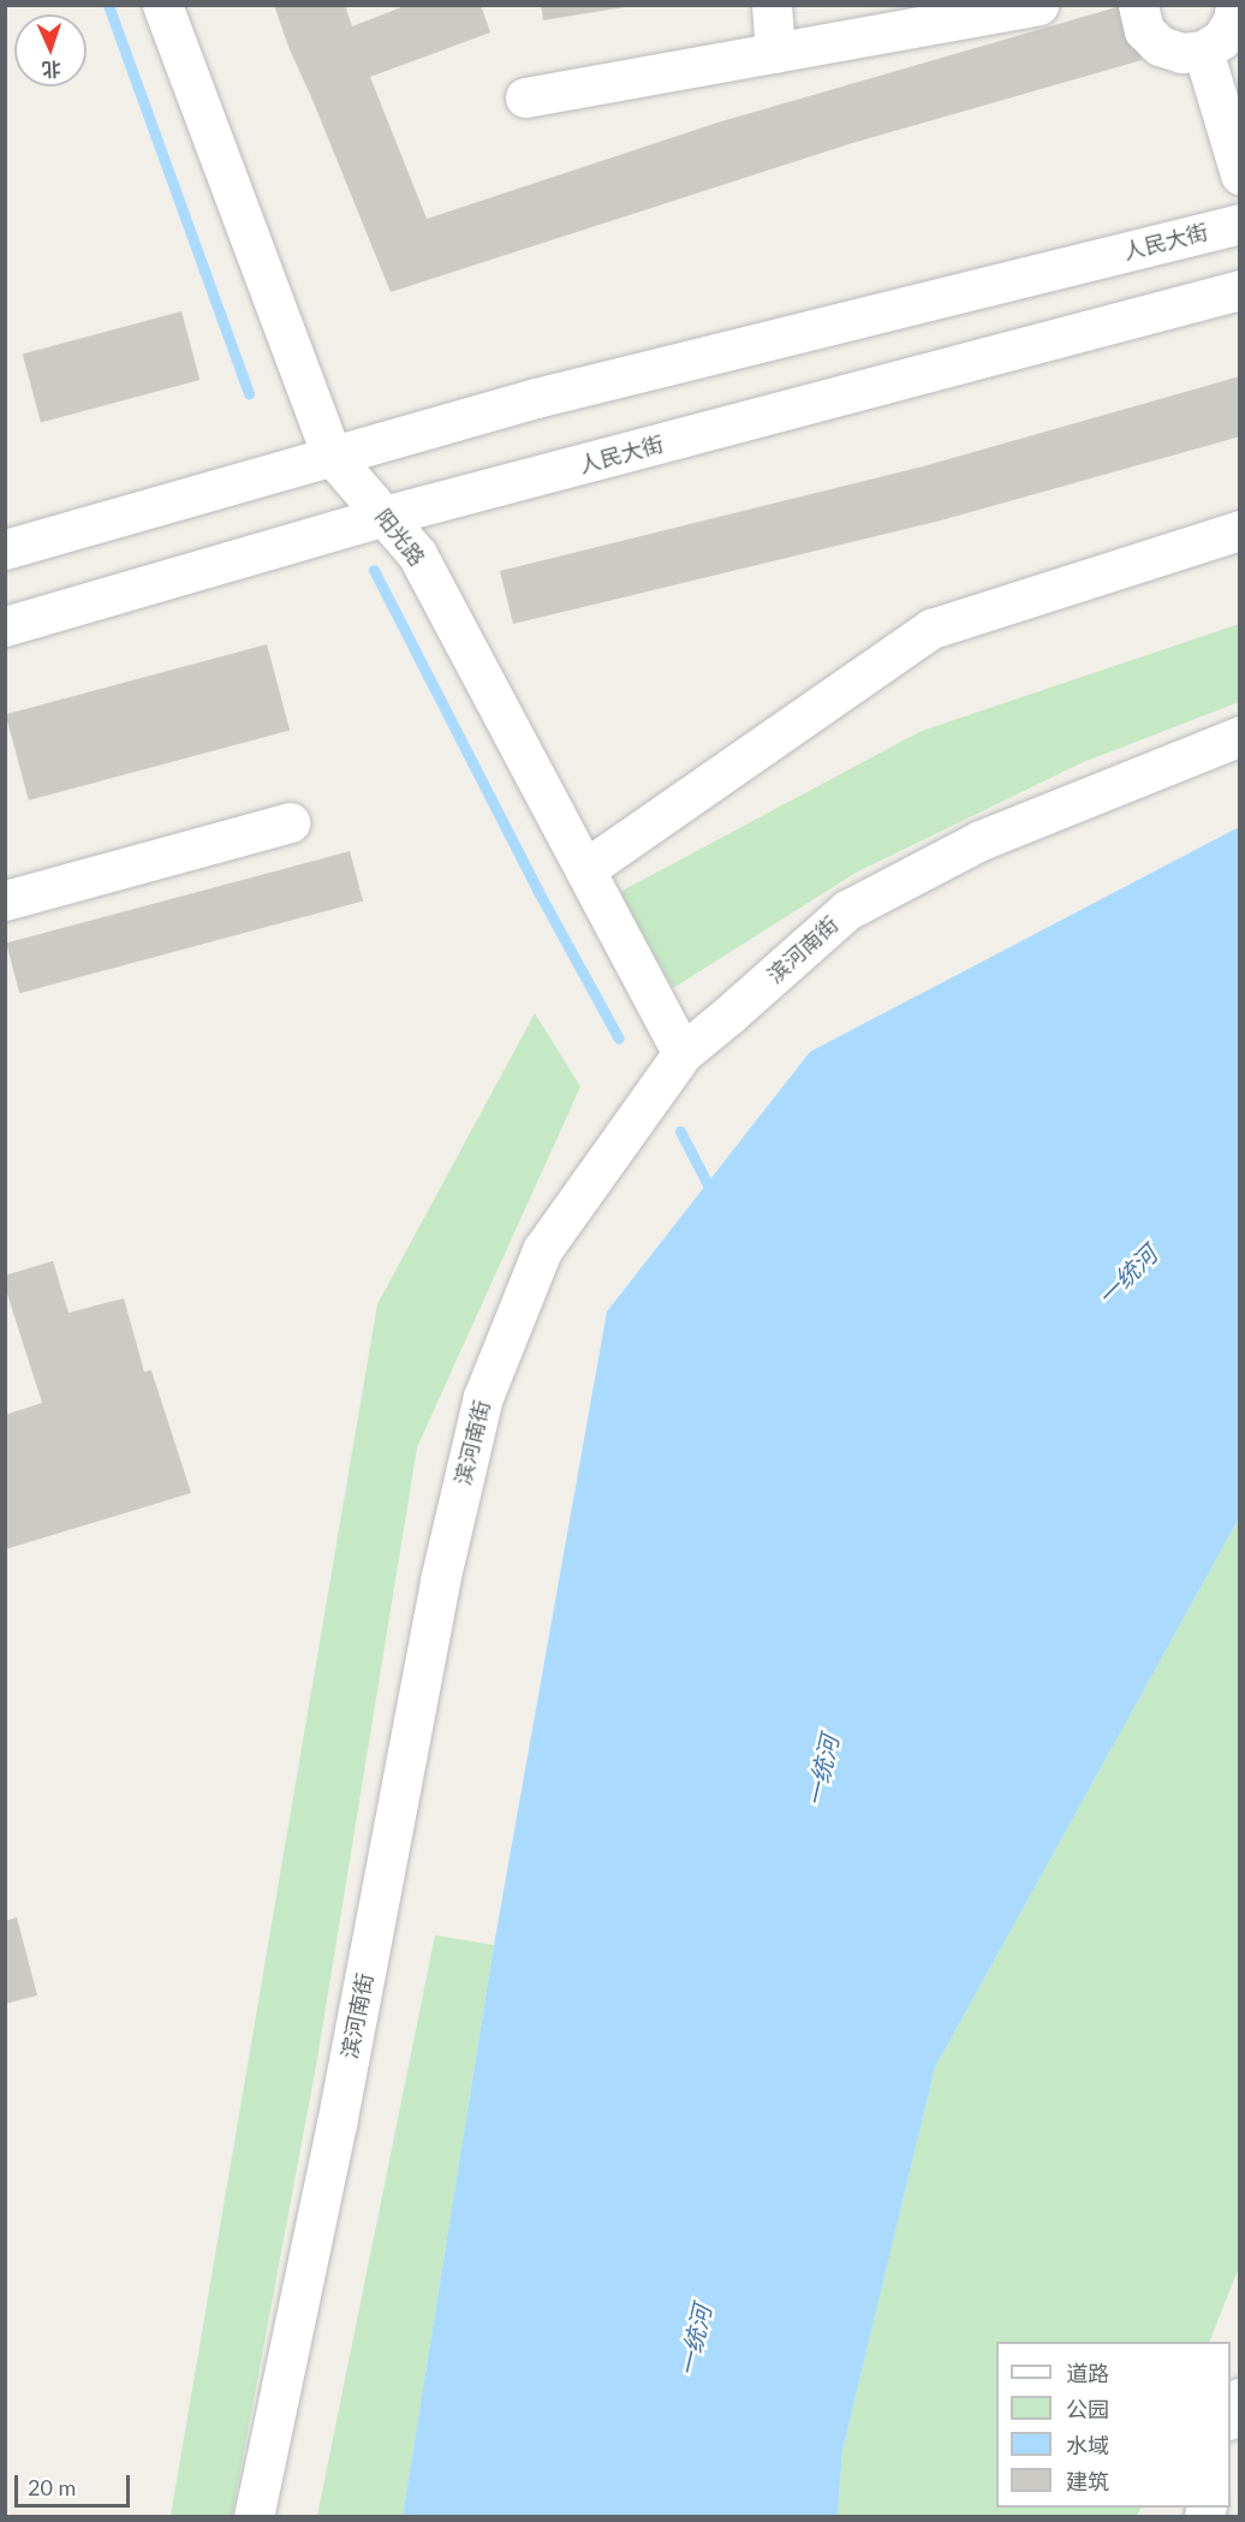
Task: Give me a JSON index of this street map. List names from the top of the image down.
{
  "streets": {
    "street": ["人民大街", "阳光路", "滨河南街"]
  },
  "crossings": [
    ["人民大街", "阳光路"],
    ["阳光路", "滨河南街"]
  ],
  "water": ["一统河"],
  "legend": [
    "道路",
    "公园",
    "水域",
    "建筑"
  ],
  "scale_bar": "20 m",
  "north": "bottom"
}
